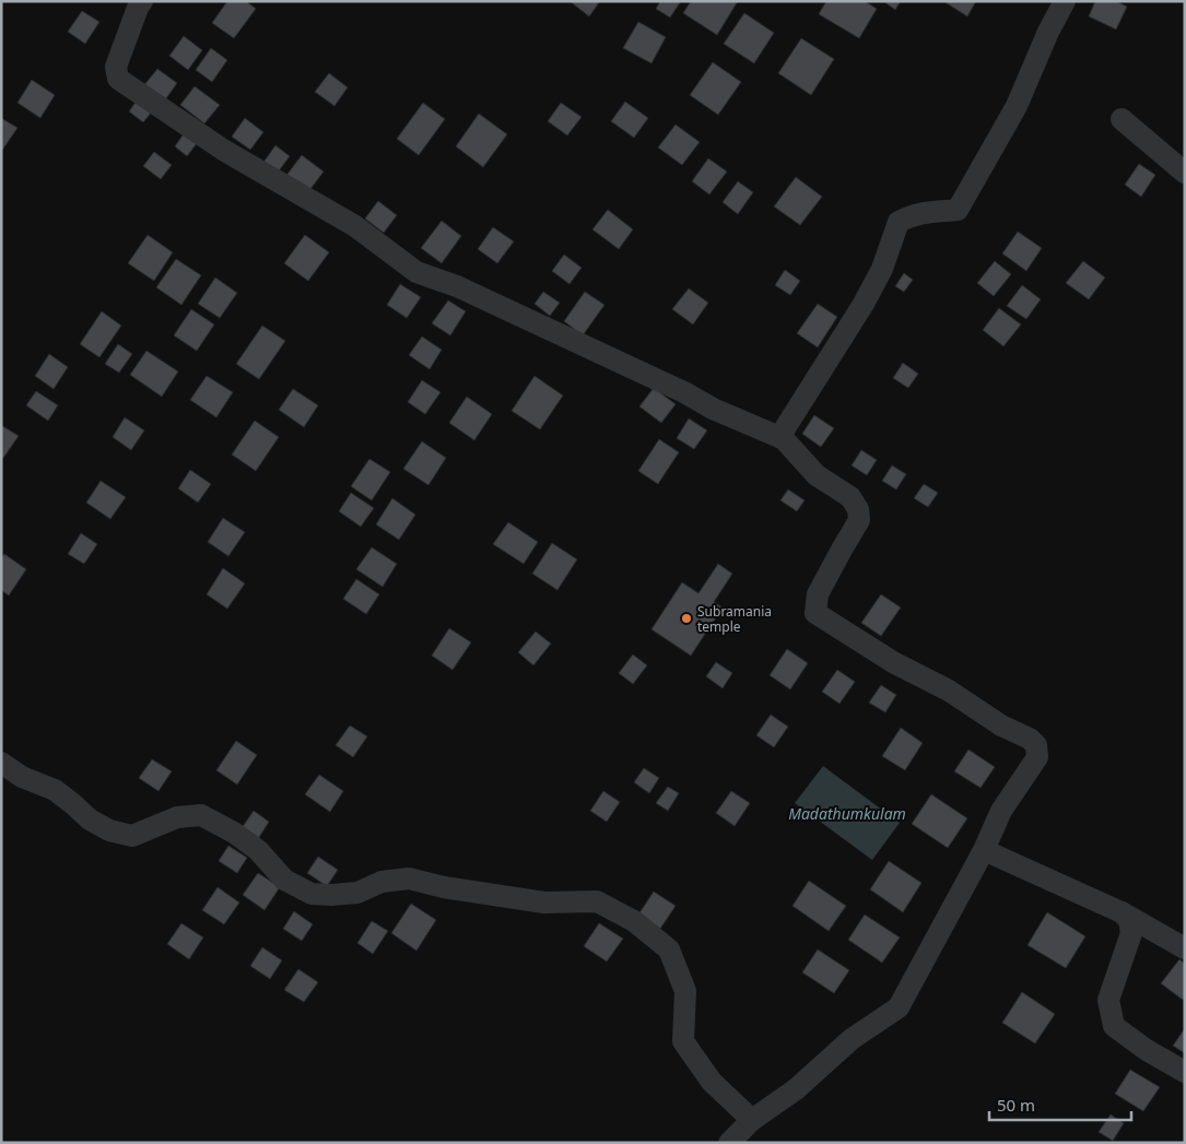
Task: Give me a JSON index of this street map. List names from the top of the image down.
{
  "water": ["Madathumkulam"],
  "places": ["Subramania temple"],
  "scale_bar": "50 m"
}
